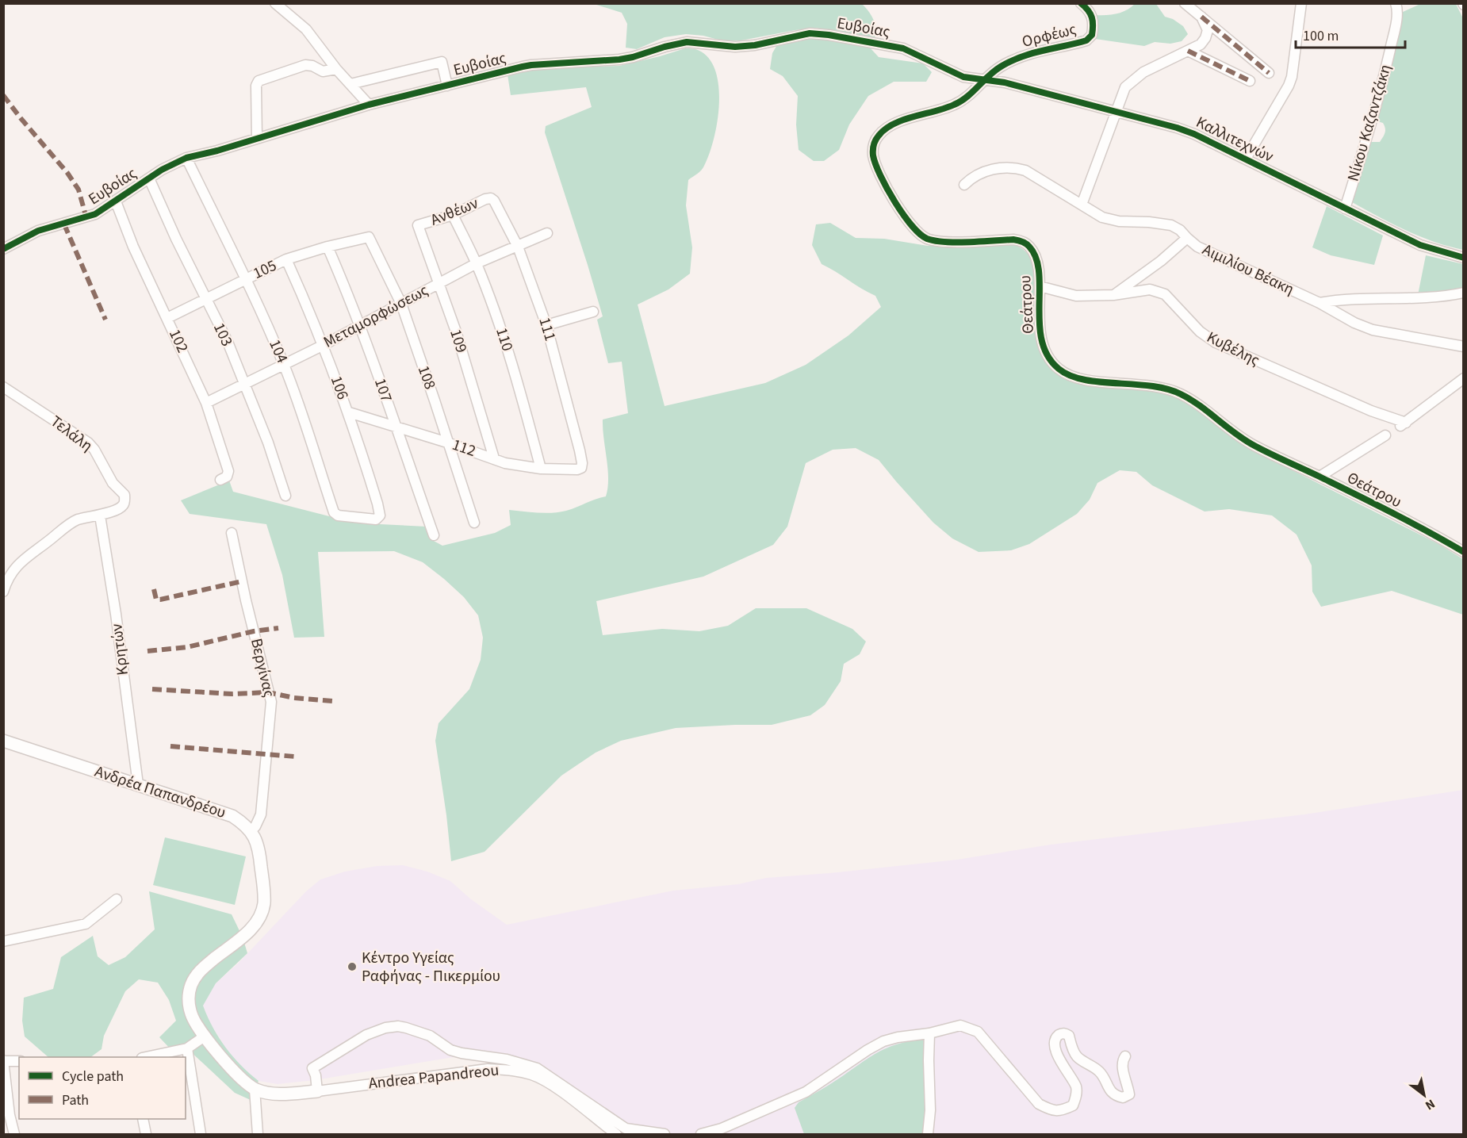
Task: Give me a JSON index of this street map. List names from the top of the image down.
{
  "streets": {
    "main road": ["Ανδρέα Παπανδρέου"],
    "street": [
      "Ευβοίας",
      "Ορφέως",
      "Νίκου Καζαντζάκη",
      "Καλλιτεχνών",
      "Ανθέων",
      "105",
      "Αιμιλίου Βέακη",
      "Θεάτρου",
      "Μεταμορφώσεως",
      "111",
      "103",
      "110",
      "102",
      "109",
      "Κυβέλης",
      "104",
      "108",
      "106",
      "107",
      "Τελάλη",
      "112",
      "Κρητών",
      "Βεργίνας",
      "Andrea Papandreou"
    ]
  },
  "crossings": [
    ["Ευβοίας", "Ορφέως"],
    ["Ευβοίας", "Καλλιτεχνών"],
    ["Ευβοίας", "Θεάτρου"],
    ["Ευβοίας", "103"],
    ["Ευβοίας", "102"],
    ["Ευβοίας", "104"],
    ["Ορφέως", "Καλλιτεχνών"],
    ["Ορφέως", "Θεάτρου"],
    ["Νίκου Καζαντζάκη", "Καλλιτεχνών"],
    ["Καλλιτεχνών", "Θεάτρου"],
    ["Ανθέων", "111"],
    ["Ανθέων", "110"],
    ["Ανθέων", "109"],
    ["105", "103"],
    ["105", "102"],
    ["105", "104"],
    ["105", "108"],
    ["105", "106"],
    ["105", "107"],
    ["Θεάτρου", "Κυβέλης"],
    ["Μεταμορφώσεως", "111"],
    ["Μεταμορφώσεως", "103"],
    ["Μεταμορφώσεως", "110"],
    ["Μεταμορφώσεως", "102"],
    ["Μεταμορφώσεως", "109"],
    ["Μεταμορφώσεως", "104"],
    ["Μεταμορφώσεως", "108"],
    ["Μεταμορφώσεως", "106"],
    ["Μεταμορφώσεως", "107"],
    ["111", "112"],
    ["110", "112"],
    ["109", "112"],
    ["104", "106"],
    ["108", "112"],
    ["106", "112"],
    ["107", "112"],
    ["Τελάλη", "Κρητών"],
    ["Κρητών", "Ανδρέα Παπανδρέου"],
    ["Βεργίνας", "Ανδρέα Παπανδρέου"]
  ],
  "places": ["Κέντρο Υγείας Ραφήνας - Πικερμίου"],
  "legend": ["Cycle path", "Path"],
  "scale_bar": "100 m",
  "north": "bottom right"
}
